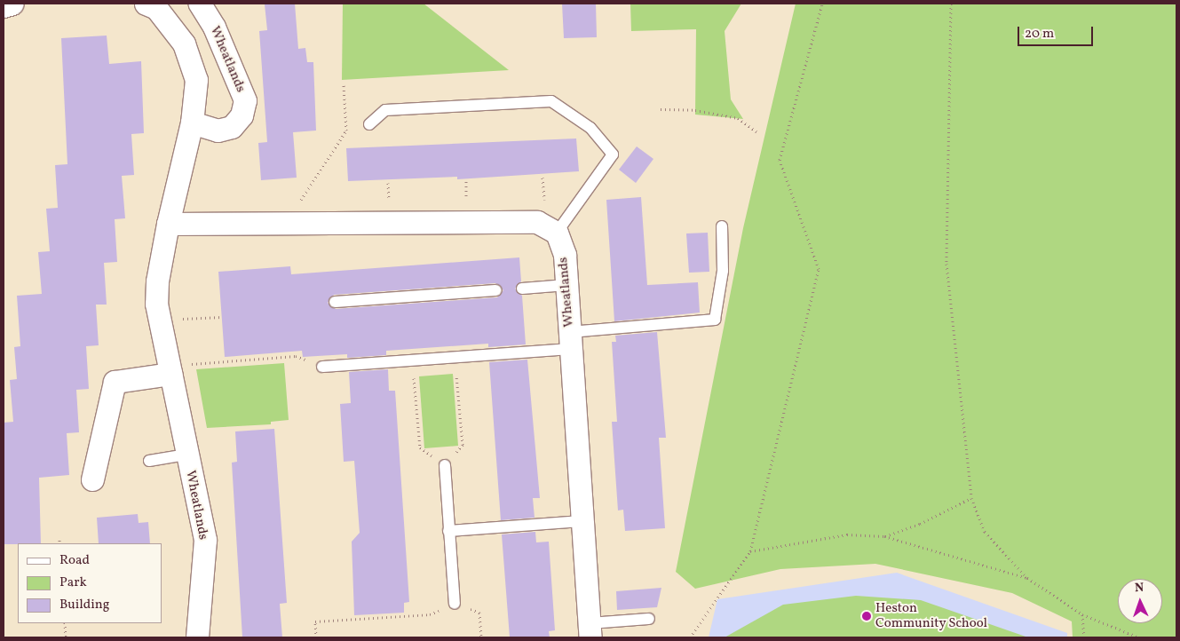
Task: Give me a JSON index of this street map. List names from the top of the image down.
{
  "streets": {
    "street": ["Wheatlands"]
  },
  "places": ["Heston Community School"],
  "legend": ["Road", "Park", "Building"],
  "scale_bar": "20 m",
  "north": "top"
}
